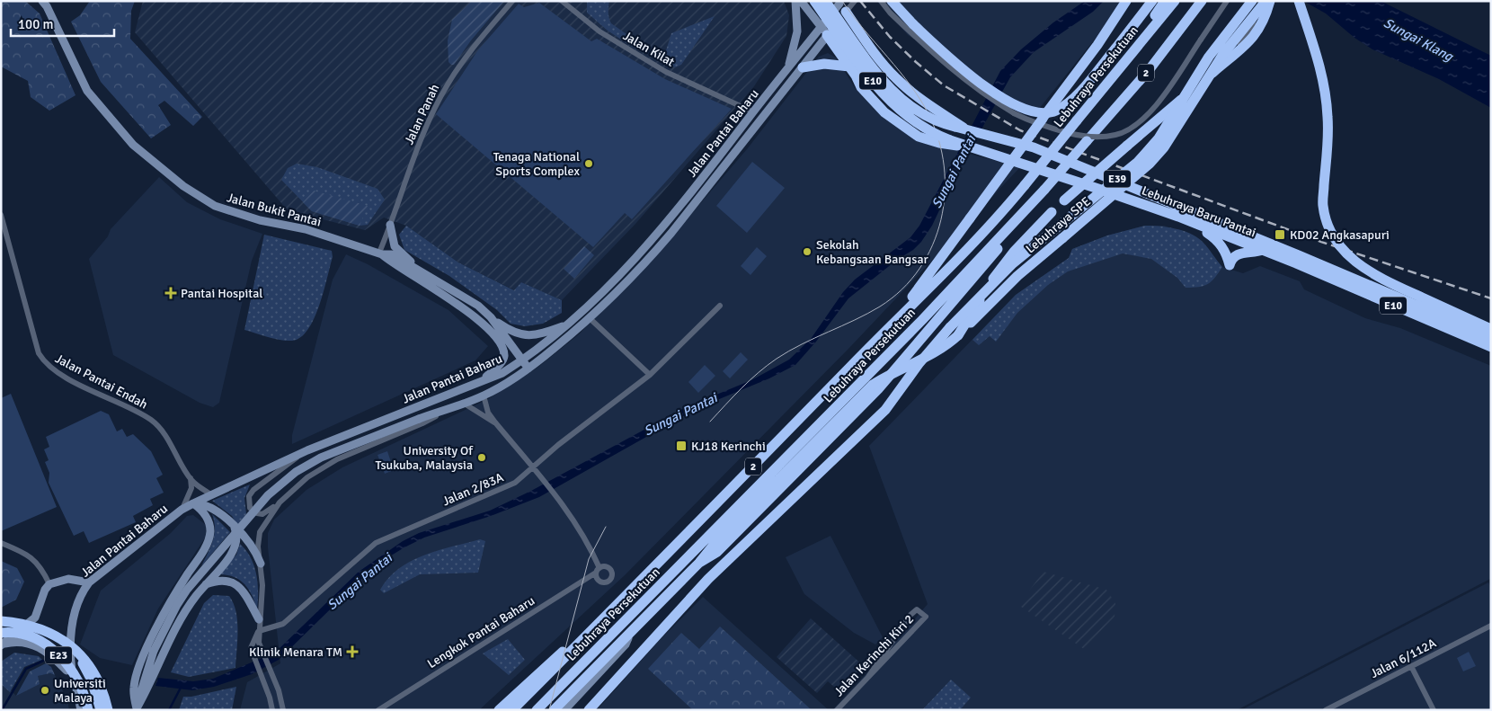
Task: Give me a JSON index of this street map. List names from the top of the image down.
{
  "streets": {
    "highway": [
      "2",
      "Lebuhraya Persekutuan",
      "E10",
      "E39",
      "Lebuhraya Baru Pantai",
      "Lebuhraya SPE",
      "E23"
    ],
    "main road": ["Jalan Pantai Baharu", "Jalan Bukit Pantai"],
    "street": [
      "Jalan Kilat",
      "Jalan Panah",
      "Jalan Pantai Endah",
      "Jalan 2/83A",
      "Lengkok Pantai Baharu",
      "Jalan Kerinchi Kiri 2",
      "Jalan 6/112A"
    ]
  },
  "crossings": [
    ["Jalan Kilat", "Jalan Pantai Baharu"],
    ["Jalan Panah", "Jalan Bukit Pantai"],
    ["Jalan Pantai Baharu", "Jalan Bukit Pantai"],
    ["Jalan Pantai Baharu", "Jalan Pantai Endah"],
    ["Jalan 2/83A", "Lengkok Pantai Baharu"]
  ],
  "water": ["Sungai Klang", "Sungai Pantai"],
  "places": {
    "other": [
      "Tenaga National Sports Complex",
      "Sekolah Kebangsaan Bangsar",
      "University Of Tsukuba, Malaysia",
      "Universiti Malaya"
    ],
    "transit": ["KD02 Angkasapuri", "KJ18 Kerinchi"],
    "health": ["Pantai Hospital", "Klinik Menara TM"]
  },
  "scale_bar": "100 m"
}
